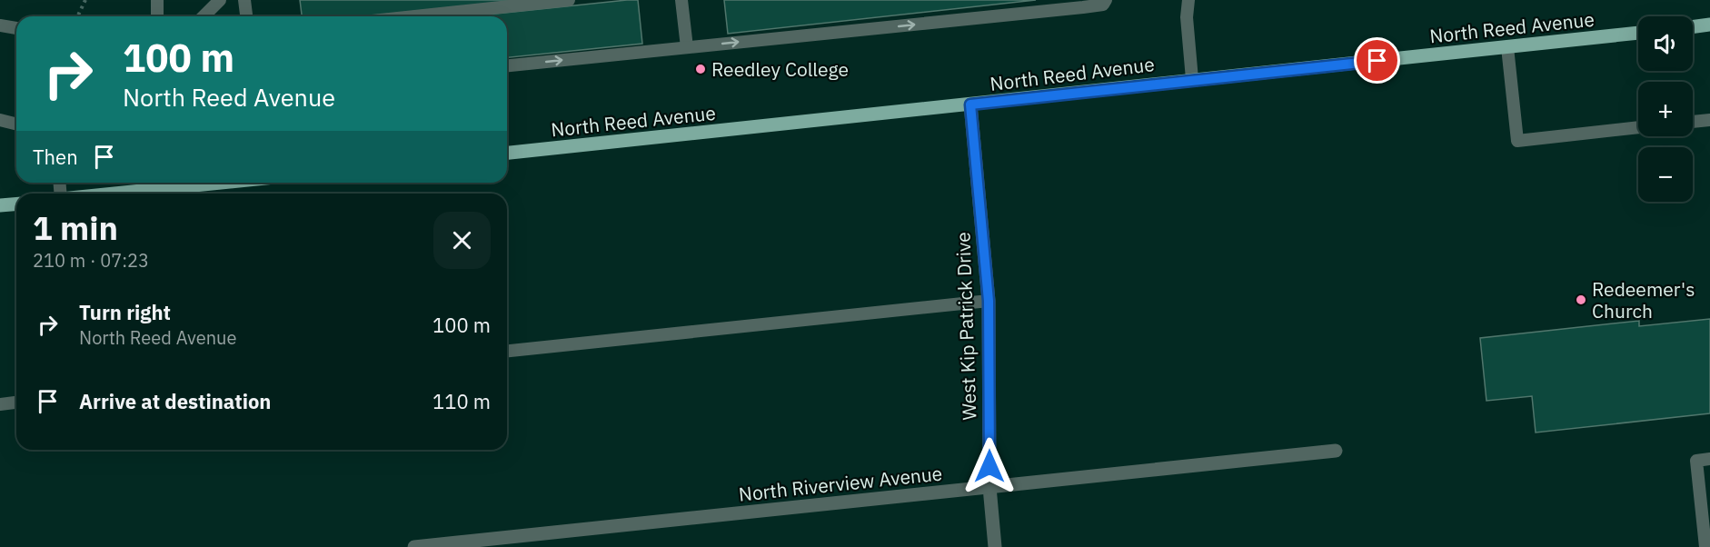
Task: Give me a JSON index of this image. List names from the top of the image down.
{
  "streets": {
    "main road": ["North Reed Avenue"],
    "street": ["West Kip Patrick Drive", "North Riverview Avenue"]
  },
  "crossings": [
    ["North Reed Avenue", "West Kip Patrick Drive"],
    ["West Kip Patrick Drive", "North Riverview Avenue"]
  ],
  "places": ["Reedley College", "Redeemer's Church"],
  "page": {
    "map_buttons": ["+", "−"],
    "turn": ["100 m", "North Reed Avenue"],
    "then": "Then",
    "heading": ["1 min", "210 m · 07:23"],
    "list": [
      {
        "name": "Turn right",
        "note": "North Reed Avenue",
        "value": "100 m"
      },
      {
        "name": "Arrive at destination",
        "value": "110 m"
      }
    ]
  }
}
